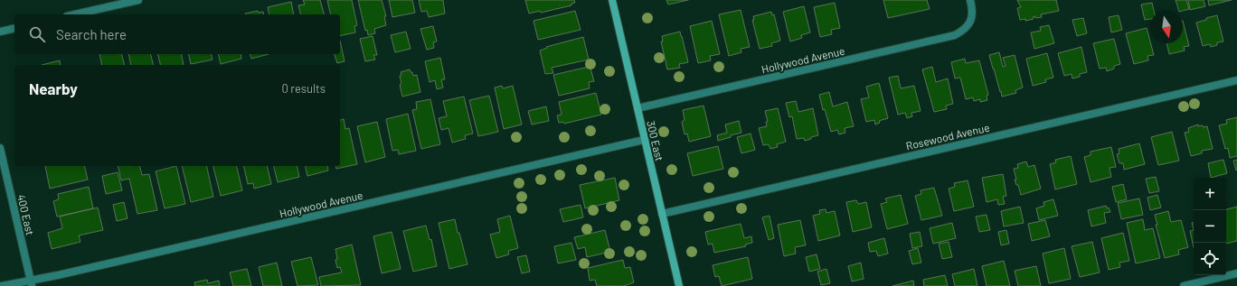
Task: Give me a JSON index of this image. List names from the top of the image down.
{
  "streets": {
    "street": [
      "Hollywood Avenue",
      "Rosewood Avenue",
      "300 East",
      "400 East"
    ]
  },
  "crossings": [
    ["Hollywood Avenue", "300 East"],
    ["Hollywood Avenue", "400 East"],
    ["Rosewood Avenue", "300 East"]
  ],
  "north": "bottom",
  "page": {
    "search": "Search here",
    "heading": ["Nearby", "0 results"],
    "map_buttons": ["+", "−"]
  }
}
